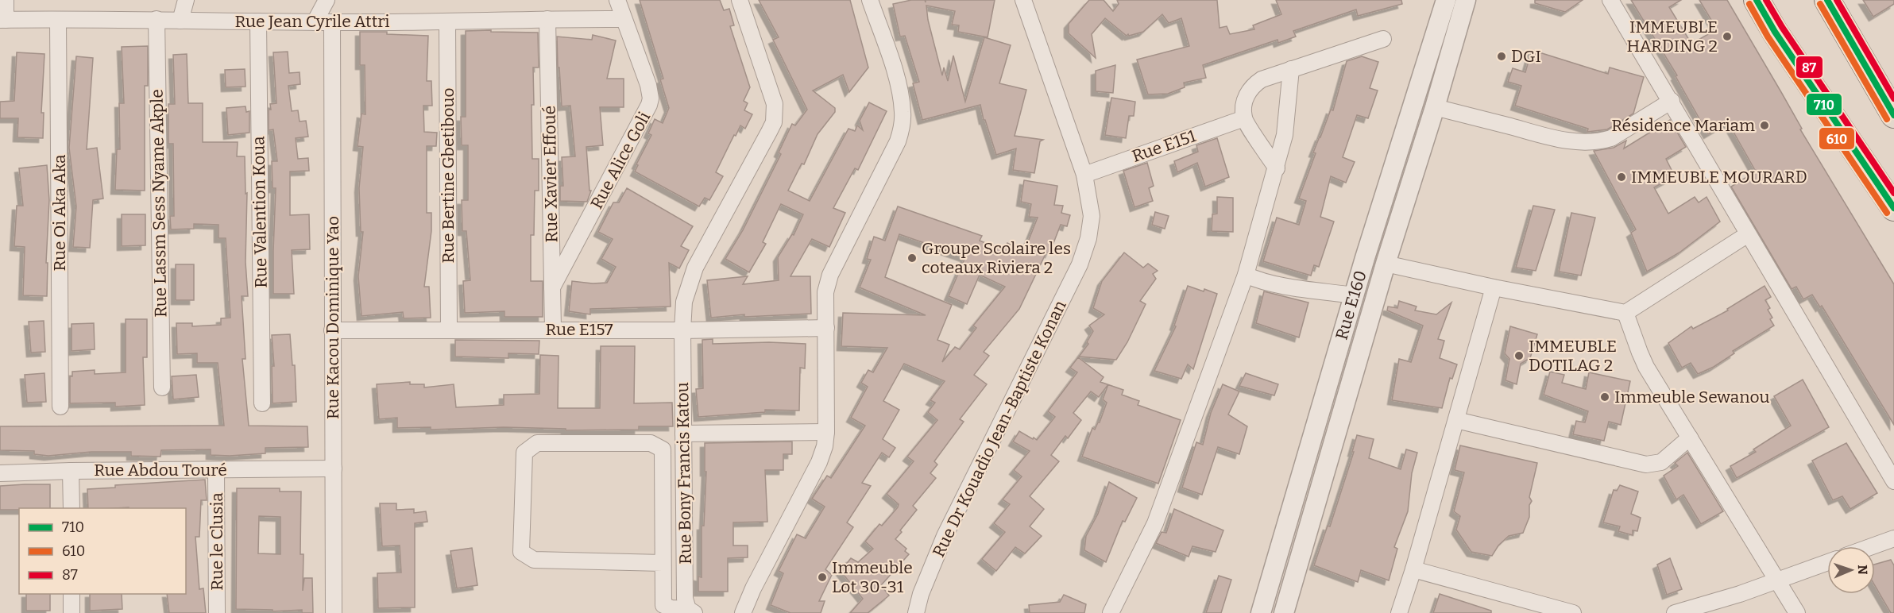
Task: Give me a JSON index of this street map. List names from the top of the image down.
{
  "streets": {
    "street": [
      "Rue Jean Cyrile Attri",
      "Rue E151",
      "Rue Alice Goli",
      "Rue Xavier Effoué",
      "Rue Bertine Gbetibouo",
      "Rue Lassm Sess Nyame Akple",
      "Rue Valention Koua",
      "Rue Oi Aka Aka",
      "Rue E160",
      "Rue Kacou Dominique Yao",
      "Rue E157",
      "Rue Dr Kouadio Jean-Baptiste Konan",
      "Rue Abdou Touré",
      "Rue Bony Francis Katou",
      "Rue le Clusia"
    ]
  },
  "crossings": [
    ["Rue Jean Cyrile Attri", "Rue Alice Goli"],
    ["Rue Jean Cyrile Attri", "Rue Xavier Effoué"],
    ["Rue Jean Cyrile Attri", "Rue Bertine Gbetibouo"],
    ["Rue Jean Cyrile Attri", "Rue Lassm Sess Nyame Akple"],
    ["Rue Jean Cyrile Attri", "Rue Valention Koua"],
    ["Rue Jean Cyrile Attri", "Rue Oi Aka Aka"],
    ["Rue Jean Cyrile Attri", "Rue Kacou Dominique Yao"],
    ["Rue E151", "Rue Dr Kouadio Jean-Baptiste Konan"],
    ["Rue Alice Goli", "Rue Xavier Effoué"],
    ["Rue Xavier Effoué", "Rue E157"],
    ["Rue Bertine Gbetibouo", "Rue E157"],
    ["Rue Kacou Dominique Yao", "Rue E157"],
    ["Rue Kacou Dominique Yao", "Rue Abdou Touré"],
    ["Rue E157", "Rue Bony Francis Katou"],
    ["Rue Abdou Touré", "Rue le Clusia"]
  ],
  "places": [
    "IMMEUBLE HARDING 2",
    "DGI",
    "Résidence Mariam",
    "IMMEUBLE MOURARD",
    "Groupe Scolaire les coteaux Riviera 2",
    "IMMEUBLE DOTILAG 2",
    "Immeuble Sewanou",
    "Immeuble Lot 30-31"
  ],
  "lines": ["transit line 710", "transit line 87", "transit line 610"],
  "legend": ["710", "610", "87"],
  "north": "right"
}
